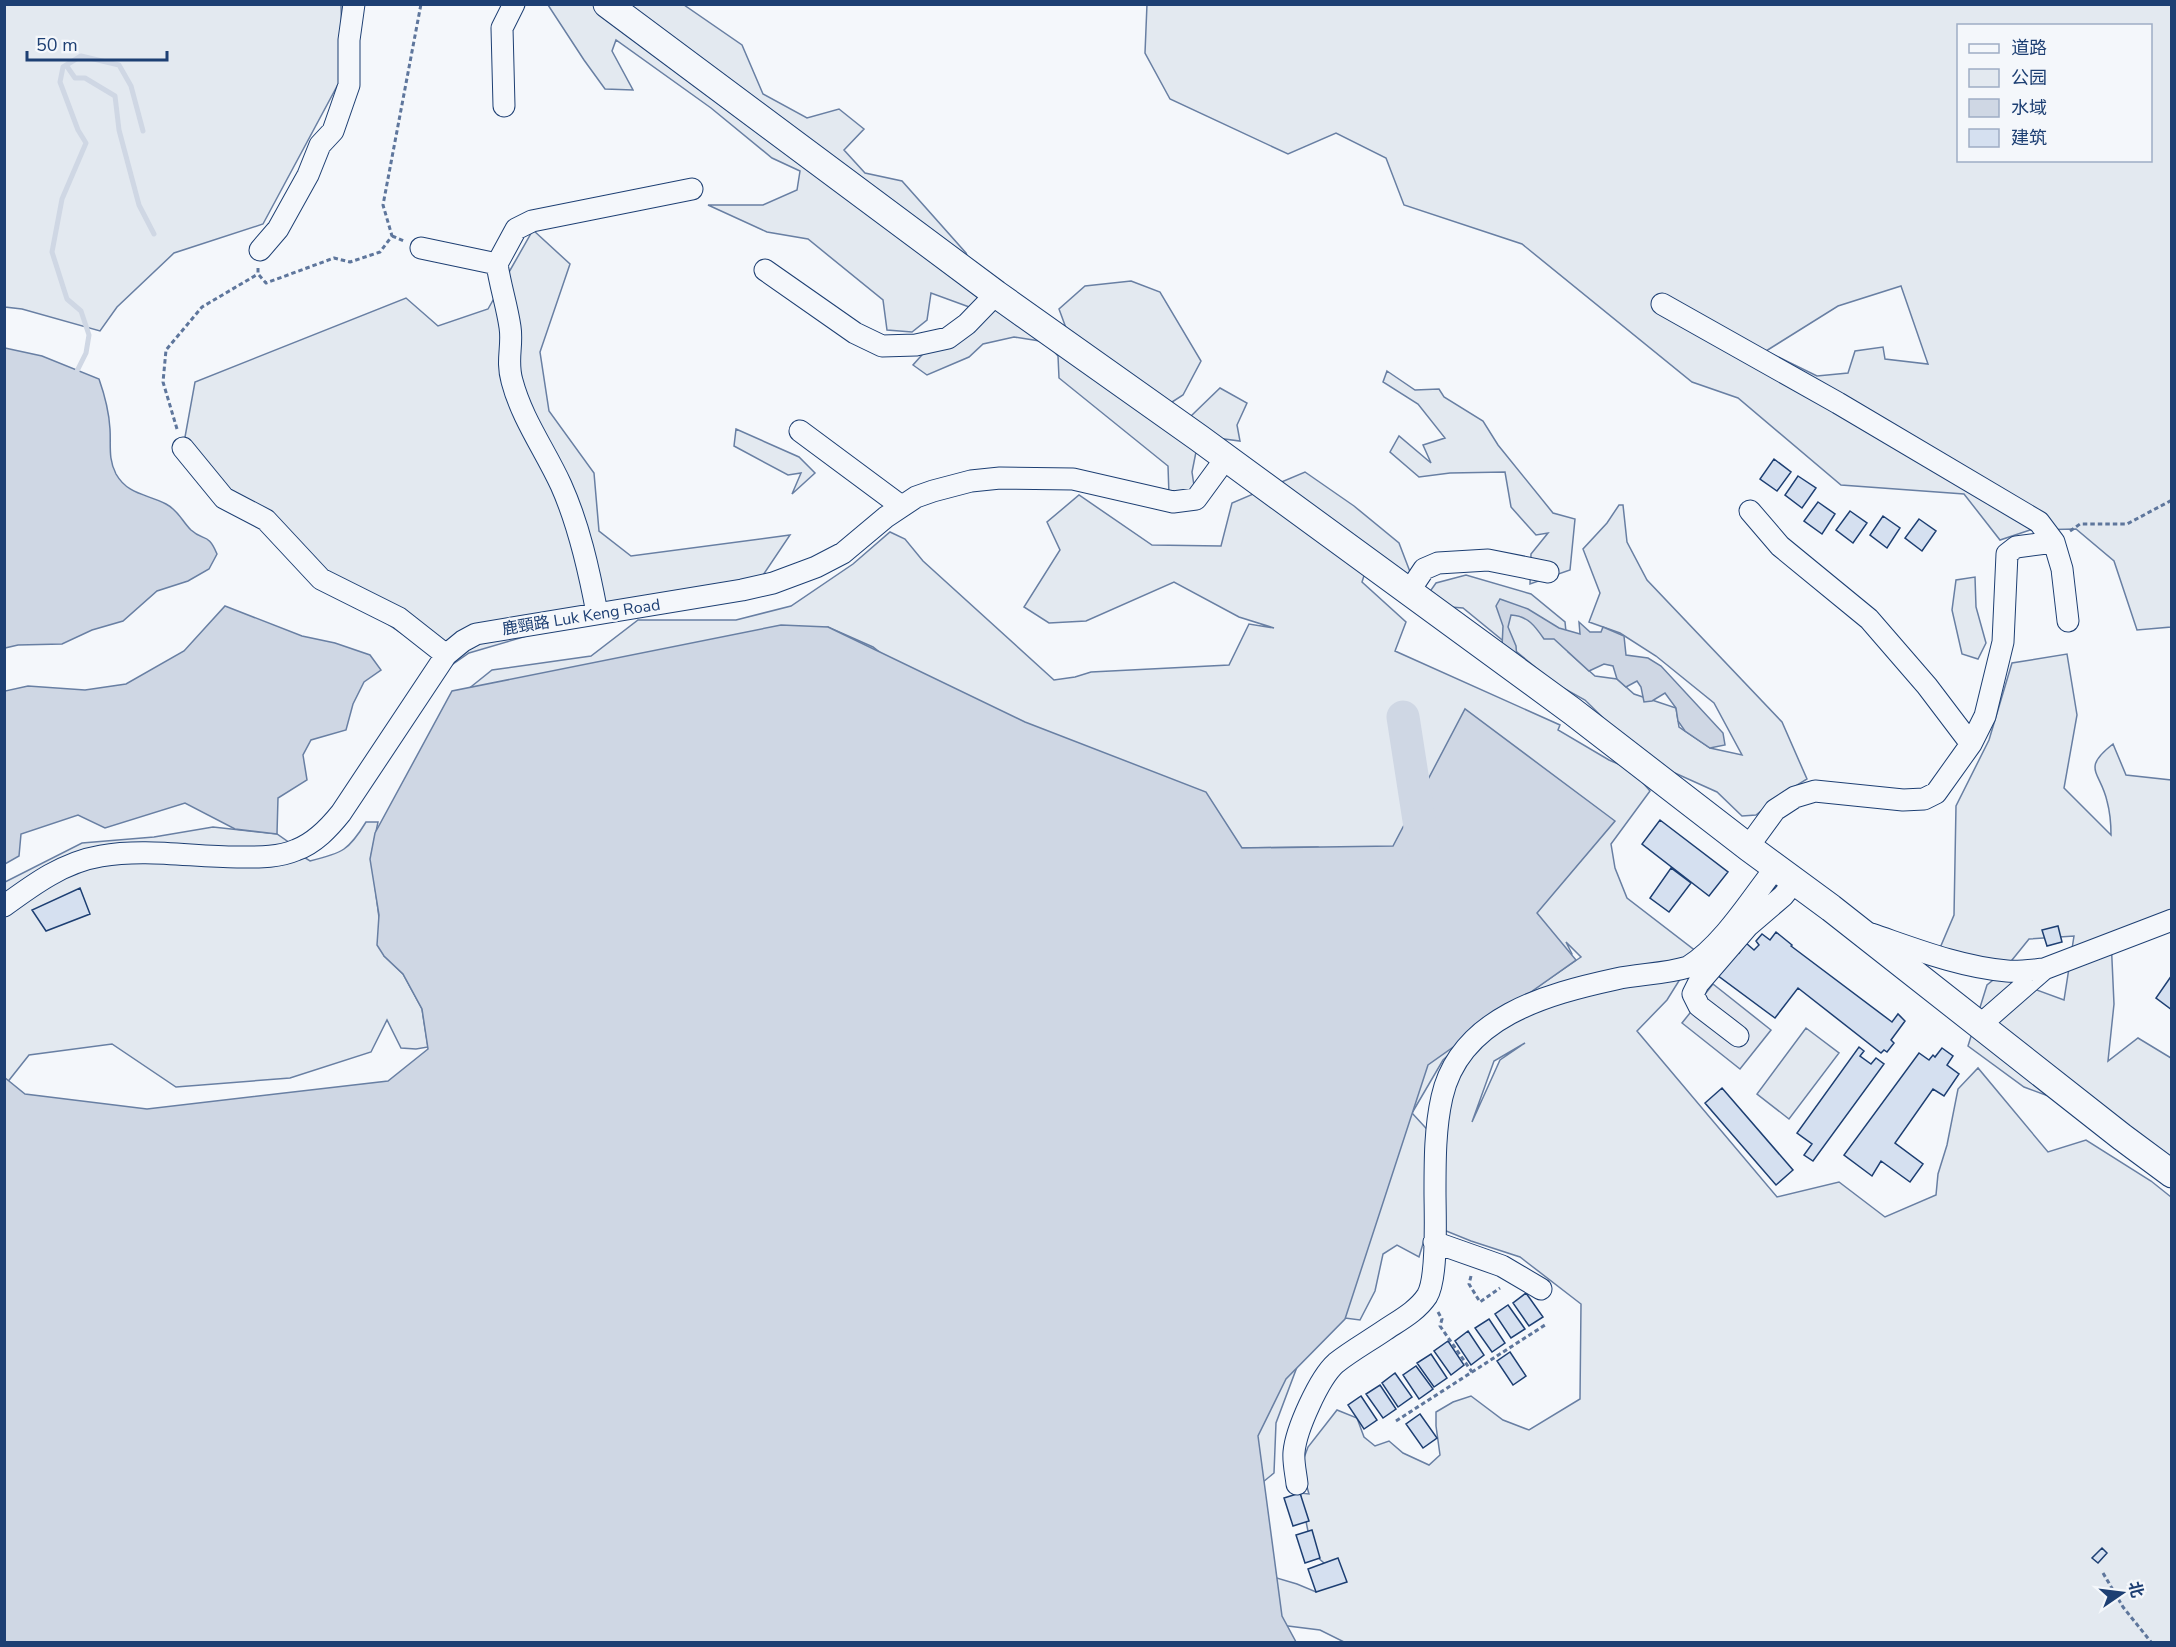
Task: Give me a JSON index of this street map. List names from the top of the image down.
{
  "streets": {
    "street": ["鹿頸路 Luk Keng Road"]
  },
  "legend": [
    "道路",
    "公园",
    "水域",
    "建筑"
  ],
  "scale_bar": "50 m",
  "north": "right"
}
